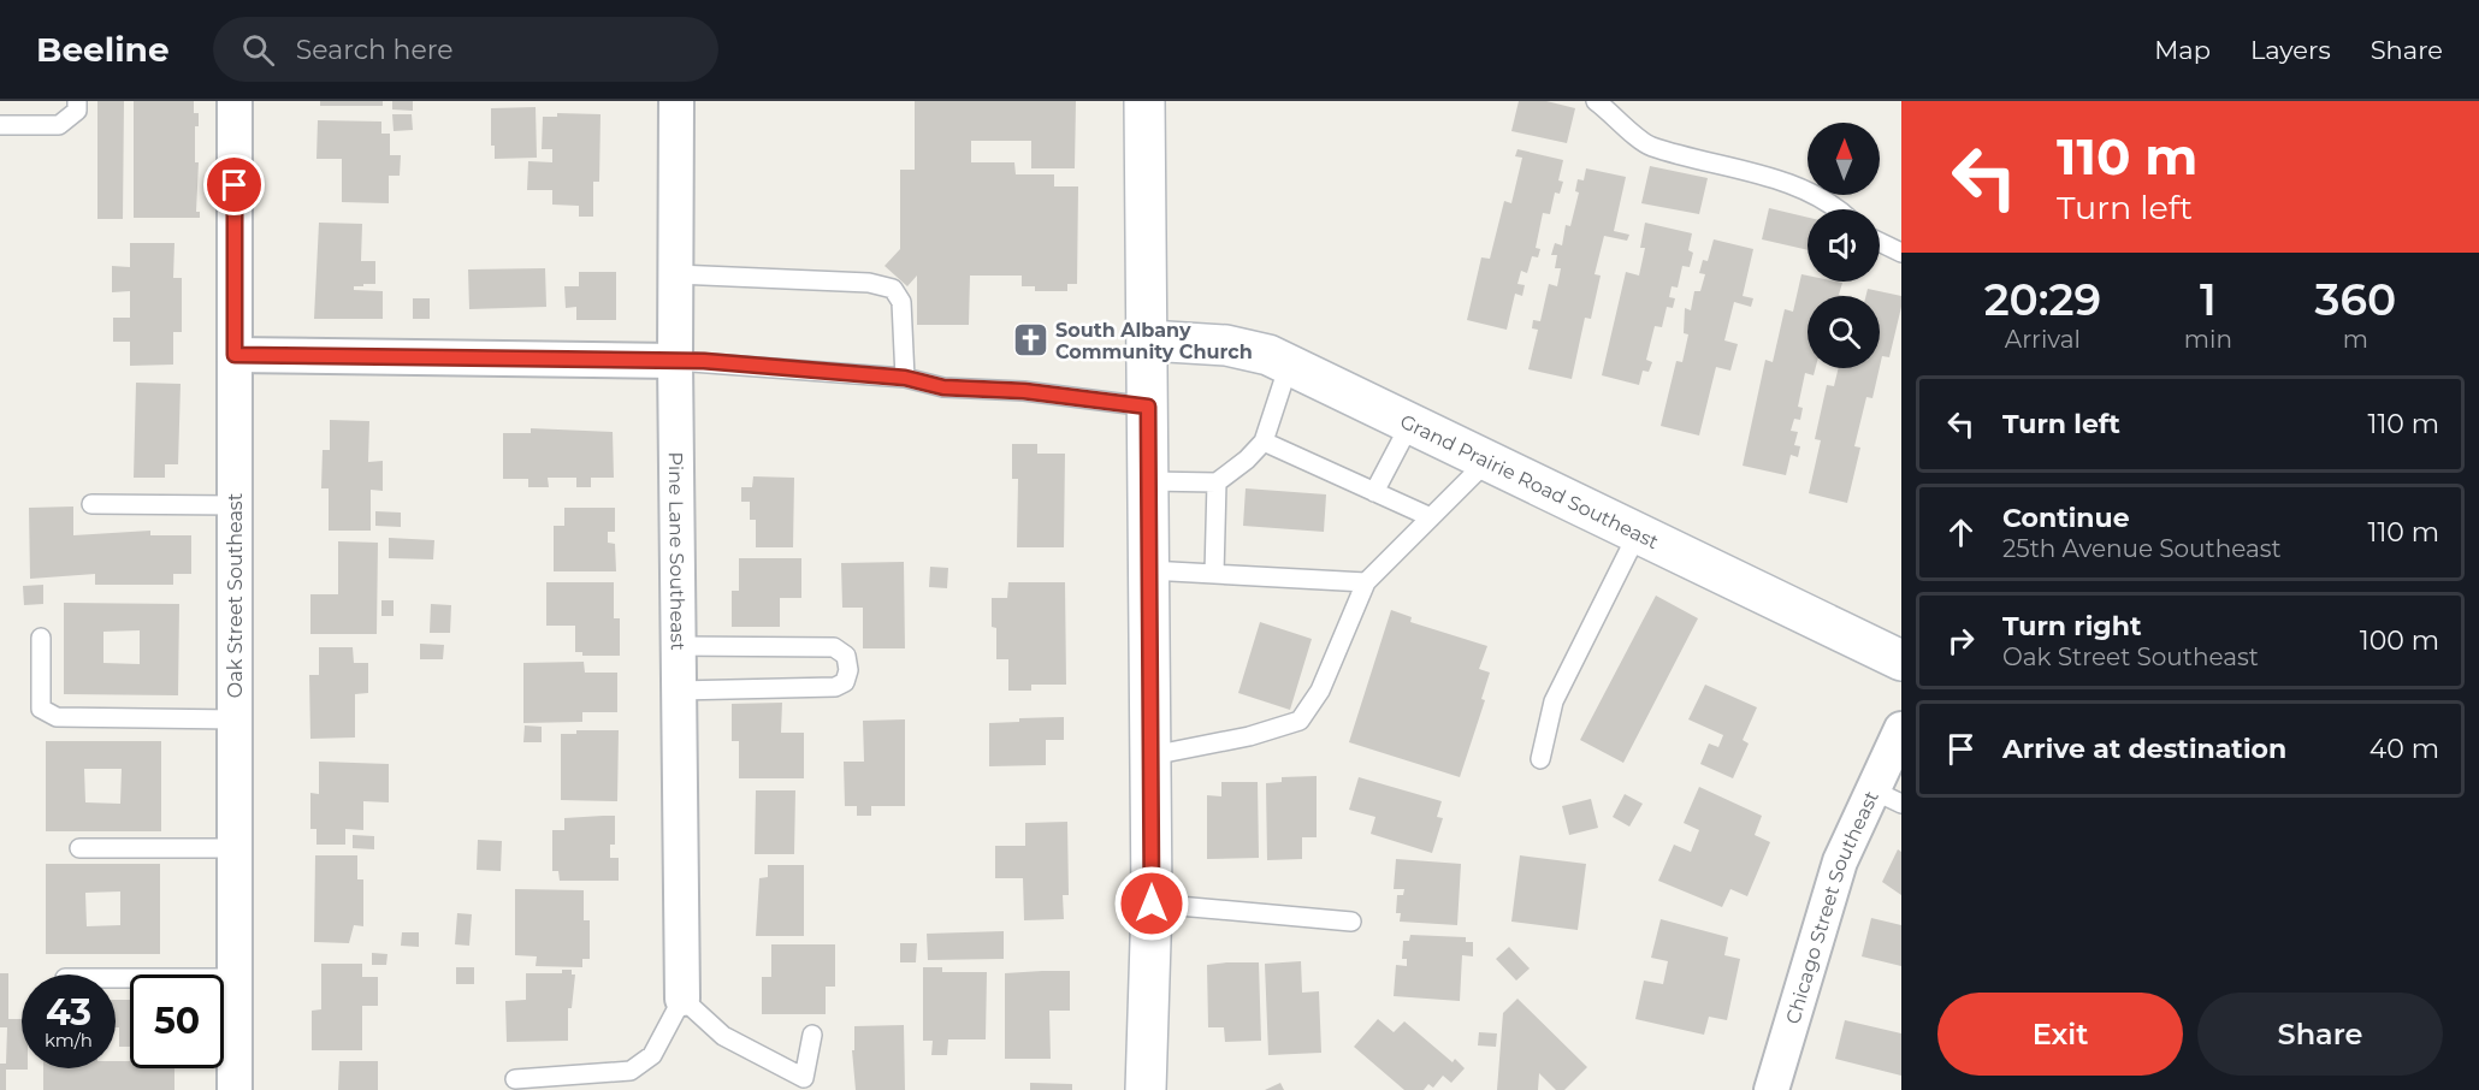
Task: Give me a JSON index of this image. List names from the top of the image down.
{
  "streets": {
    "main road": ["Grand Prairie Road Southeast"],
    "street": ["Pine Lane Southeast", "Oak Street Southeast", "Chicago Street Southeast"]
  },
  "places": {
    "church": ["South Albany Community Church"]
  },
  "north": "top",
  "page": {
    "header": "Beeline",
    "search": "Search here",
    "nav": ["Map", "Layers", "Share"],
    "turn": ["110 m", "Turn left"],
    "eta": [
      "20:29",
      "Arrival",
      "1",
      "min",
      "360",
      "m"
    ],
    "list": [
      {
        "name": "Turn left",
        "value": "110 m"
      },
      {
        "name": "Continue",
        "note": "25th Avenue Southeast",
        "value": "110 m"
      },
      {
        "name": "Turn right",
        "note": "Oak Street Southeast",
        "value": "100 m"
      },
      {
        "name": "Arrive at destination",
        "value": "40 m"
      }
    ],
    "speed": "43 km/h",
    "limit": "50",
    "buttons": ["Exit", "Share"]
  }
}
